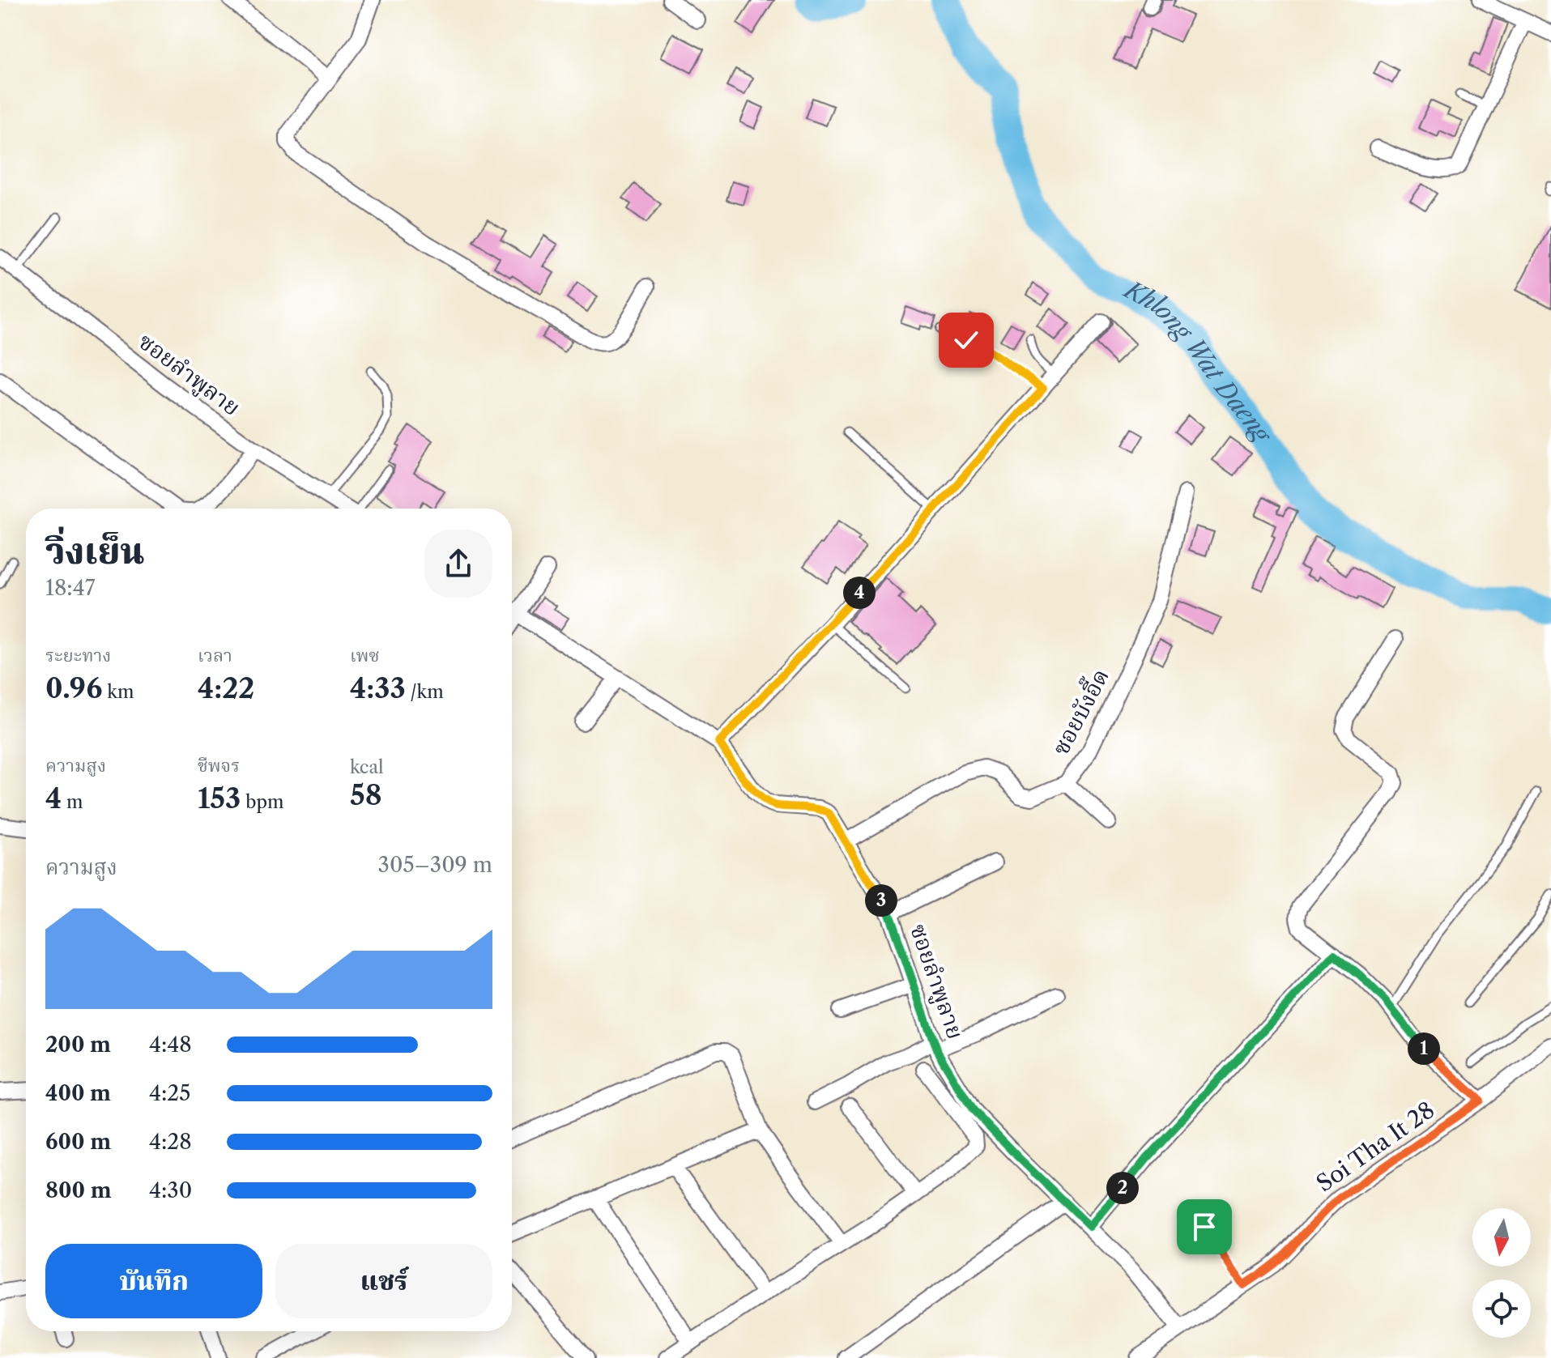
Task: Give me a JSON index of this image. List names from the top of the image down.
{
  "streets": {
    "street": ["ซอยลำพูลาย", "ซอยบังอี๊ด", "Soi Tha It 28"]
  },
  "crossings": [
    ["ซอยลำพูลาย", "ซอยบังอี๊ด"],
    ["ซอยลำพูลาย", "Soi Tha It 28"]
  ],
  "water": ["Khlong Wat Daeng"],
  "north": "bottom",
  "page": {
    "heading": ["วิ่งเย็น", "18:47"],
    "pins": [
      "4",
      "3",
      "1",
      "2"
    ],
    "stats": [
      ["ระยะทาง", "0.96 km"],
      ["เวลา", "4:22"],
      ["เพซ", "4:33 /km"],
      ["ความสูง", "4 m"],
      ["ชีพจร", "153 bpm"],
      ["kcal", "58"]
    ],
    "chart": ["ความสูง", "305–309 m"],
    "list": [
      {
        "name": "200 m",
        "note": "4:48"
      },
      {
        "name": "400 m",
        "note": "4:25"
      },
      {
        "name": "600 m",
        "note": "4:28"
      },
      {
        "name": "800 m",
        "note": "4:30"
      }
    ],
    "buttons": ["บันทึก", "แชร์"]
  }
}
